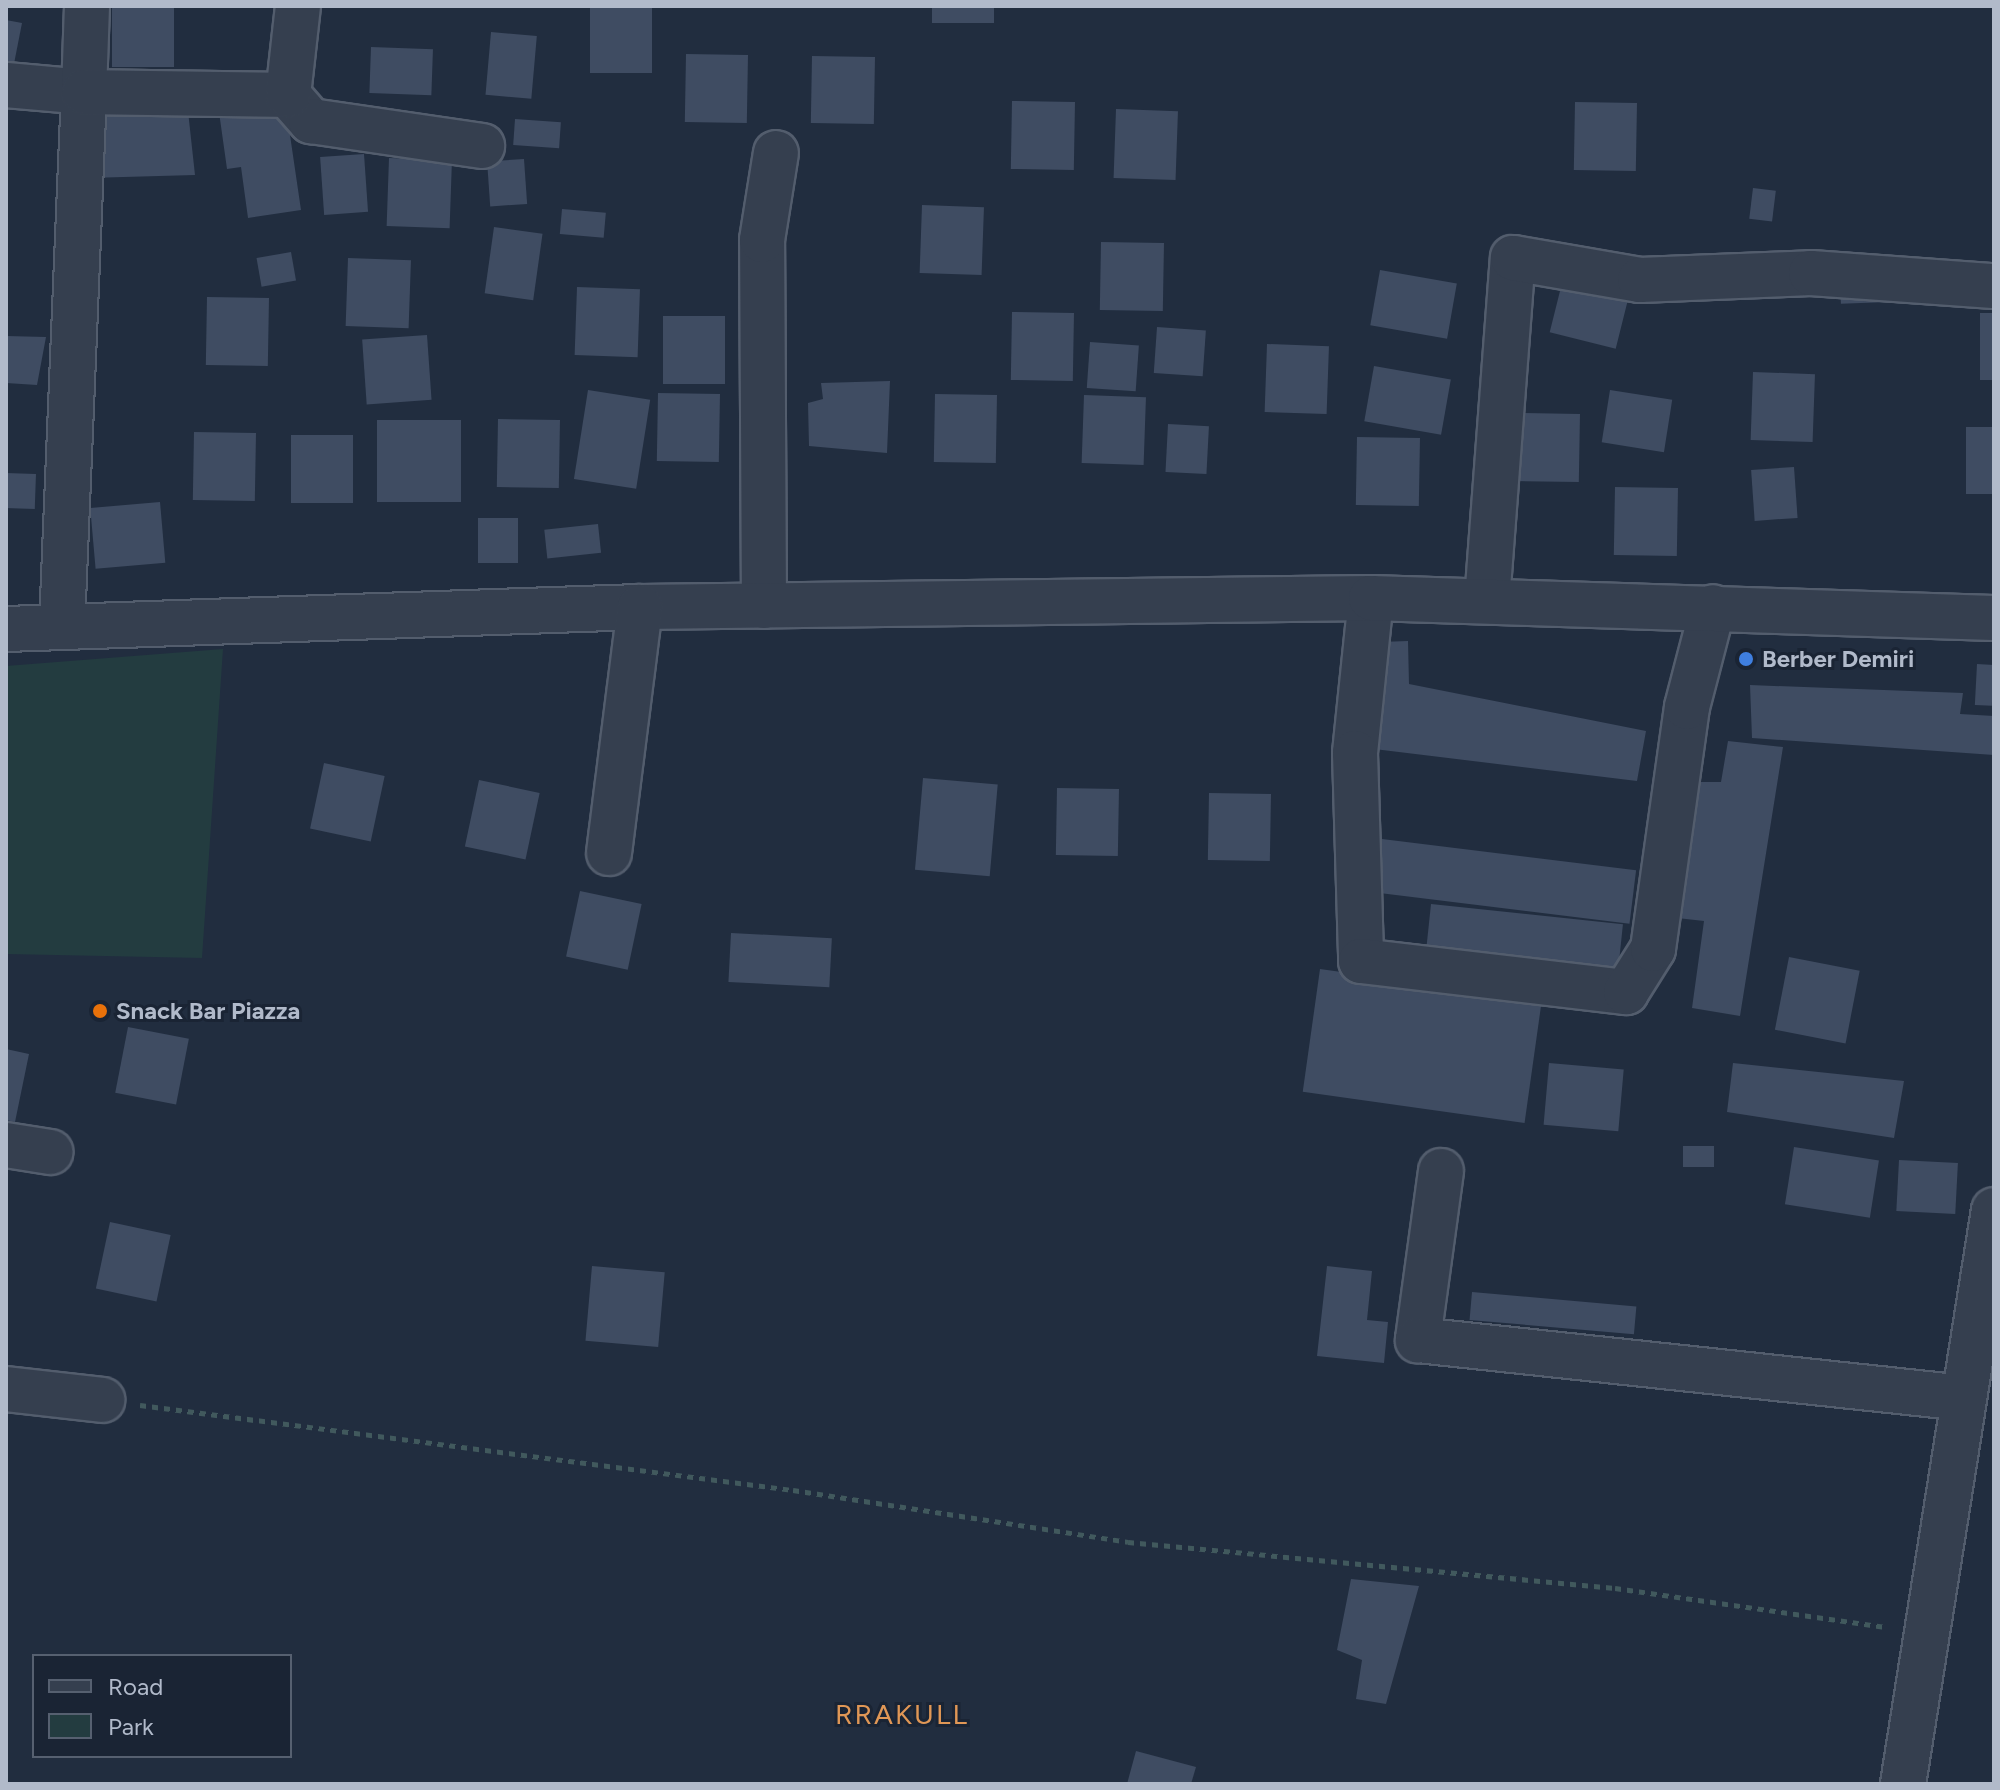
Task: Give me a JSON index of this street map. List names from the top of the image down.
{
  "districts": ["RRAKULL"],
  "places": ["Berber Demiri", "Snack Bar Piazza"],
  "legend": ["Road", "Park"]
}
